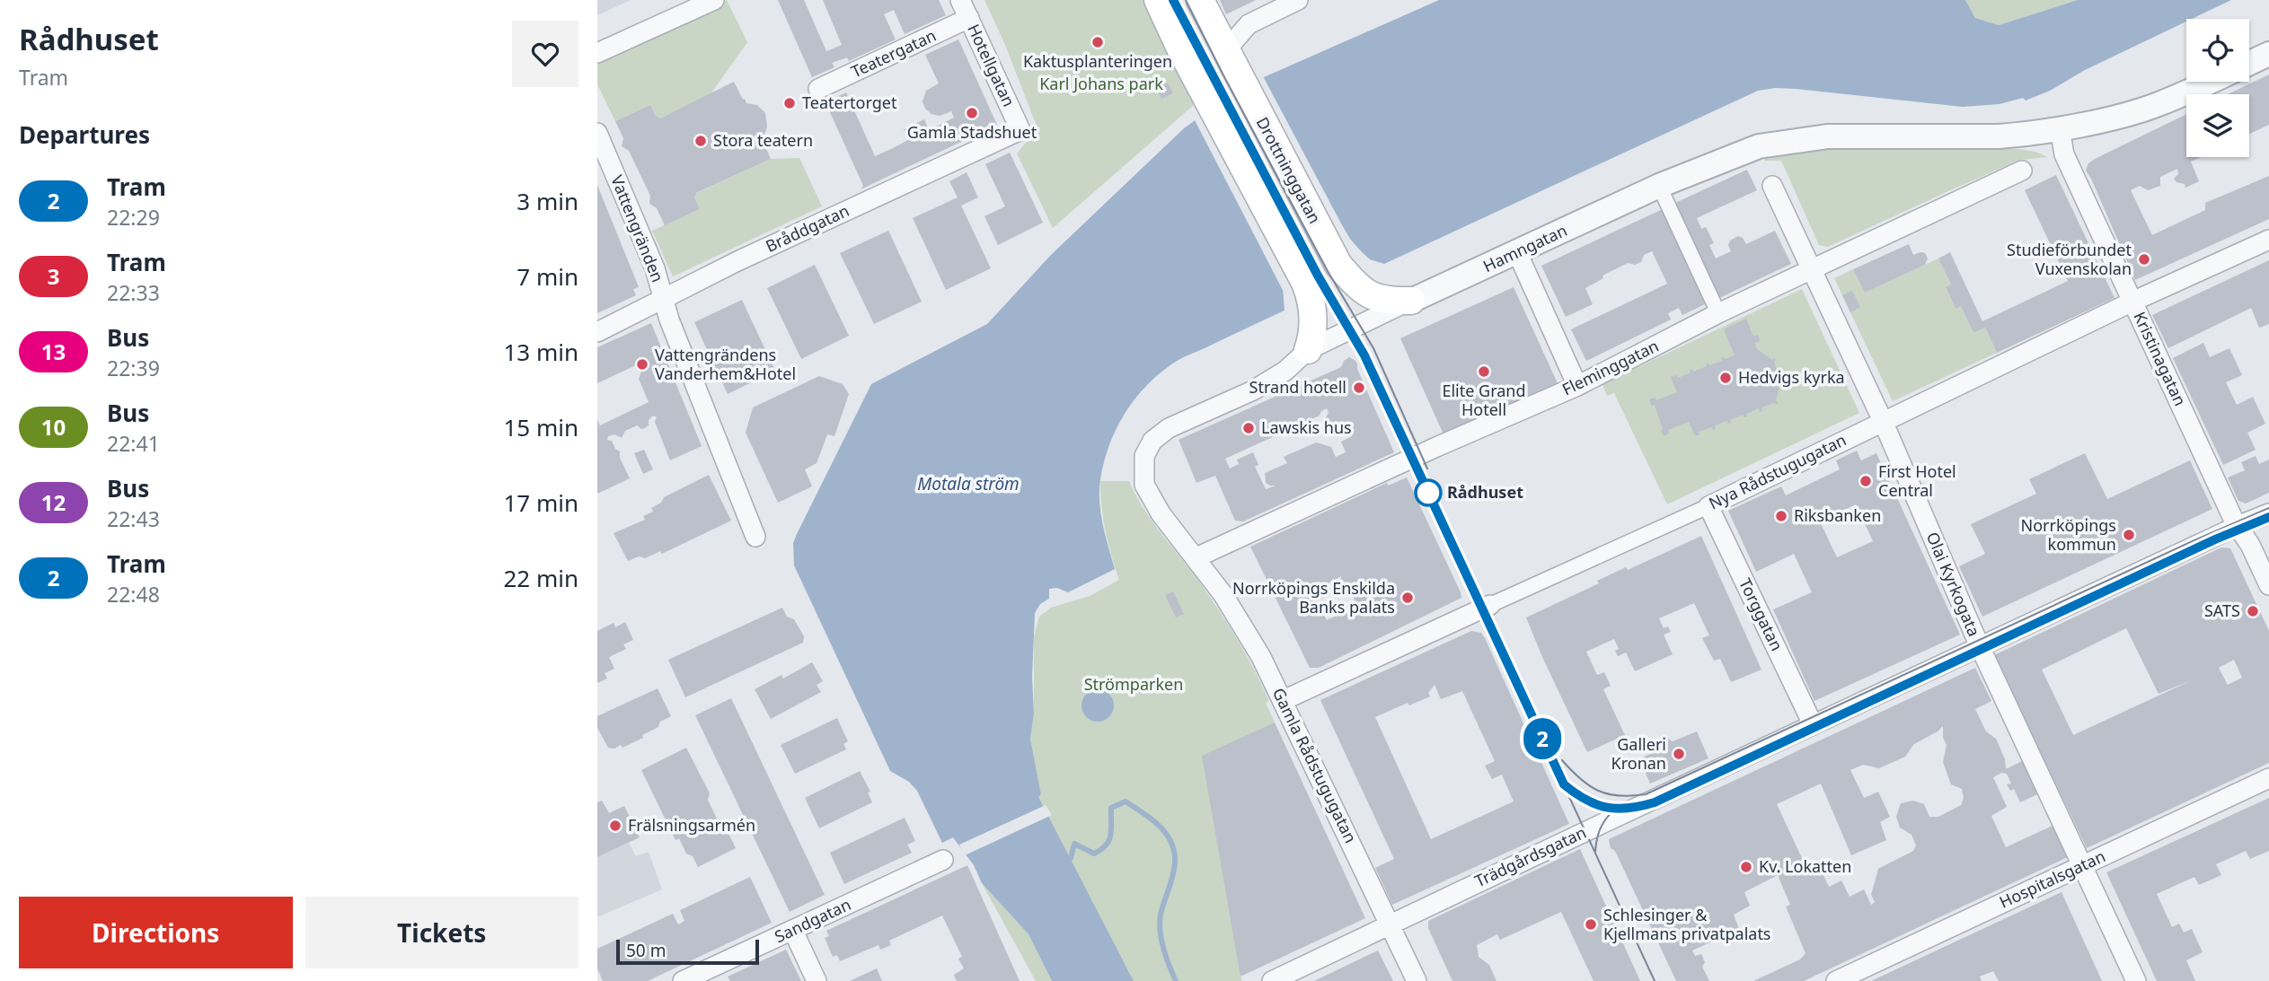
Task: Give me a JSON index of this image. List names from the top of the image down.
{
  "streets": {
    "main road": ["Drottninggatan"],
    "street": [
      "Teatergatan",
      "Hotellgatan",
      "Vattengränden",
      "Bråddgatan",
      "Hamngatan",
      "Kristinagatan",
      "Fleminggatan",
      "Nya Rådstugugatan",
      "Olai Kyrkogata",
      "Torggatan",
      "Gamla Rådstugugatan",
      "Trädgårdsgatan",
      "Hospitalsgatan",
      "Sandgatan"
    ]
  },
  "crossings": [
    ["Teatergatan", "Hotellgatan"],
    ["Hotellgatan", "Bråddgatan"],
    ["Drottninggatan", "Hamngatan"],
    ["Vattengränden", "Bråddgatan"],
    ["Hamngatan", "Kristinagatan"],
    ["Hamngatan", "Fleminggatan"],
    ["Hamngatan", "Gamla Rådstugugatan"],
    ["Kristinagatan", "Nya Rådstugugatan"],
    ["Kristinagatan", "Trädgårdsgatan"],
    ["Fleminggatan", "Olai Kyrkogata"],
    ["Fleminggatan", "Gamla Rådstugugatan"],
    ["Nya Rådstugugatan", "Olai Kyrkogata"],
    ["Nya Rådstugugatan", "Torggatan"],
    ["Nya Rådstugugatan", "Gamla Rådstugugatan"],
    ["Olai Kyrkogata", "Trädgårdsgatan"],
    ["Olai Kyrkogata", "Hospitalsgatan"],
    ["Torggatan", "Trädgårdsgatan"],
    ["Gamla Rådstugugatan", "Trädgårdsgatan"]
  ],
  "water": ["Motala ström"],
  "parks": ["Karl Johans park", "Strömparken"],
  "places": [
    "Kaktusplanteringen",
    "Teatertorget",
    "Gamla Stadshuet",
    "Stora teatern",
    "Studieförbundet Vuxenskolan",
    "Vattengrändens Vanderhem&Hotel",
    "Elite Grand Hotell",
    "Hedvigs kyrka",
    "Strand hotell",
    "Lawskis hus",
    "First Hotel Central",
    "Rådhuset",
    "Riksbanken",
    "Norrköpings kommun",
    "Norrköpings Enskilda Banks palats",
    "SATS",
    "Galleri Kronan",
    "Frälsningsarmén",
    "Kv. Lokatten",
    "Schlesinger & Kjellmans privatpalats"
  ],
  "lines": ["tram line 2"],
  "scale_bar": "50 m",
  "page": {
    "heading": [
      ["Rådhuset", "Tram"],
      "Departures"
    ],
    "on_map": "2",
    "list": [
      {
        "mark": "2",
        "name": "Tram",
        "note": "22:29",
        "value": "3 min"
      },
      {
        "mark": "3",
        "name": "Tram",
        "note": "22:33",
        "value": "7 min"
      },
      {
        "mark": "13",
        "name": "Bus",
        "note": "22:39",
        "value": "13 min"
      },
      {
        "mark": "10",
        "name": "Bus",
        "note": "22:41",
        "value": "15 min"
      },
      {
        "mark": "12",
        "name": "Bus",
        "note": "22:43",
        "value": "17 min"
      },
      {
        "mark": "2",
        "name": "Tram",
        "note": "22:48",
        "value": "22 min"
      }
    ],
    "buttons": ["Directions", "Tickets"],
    "scale": "50 m"
  }
}
